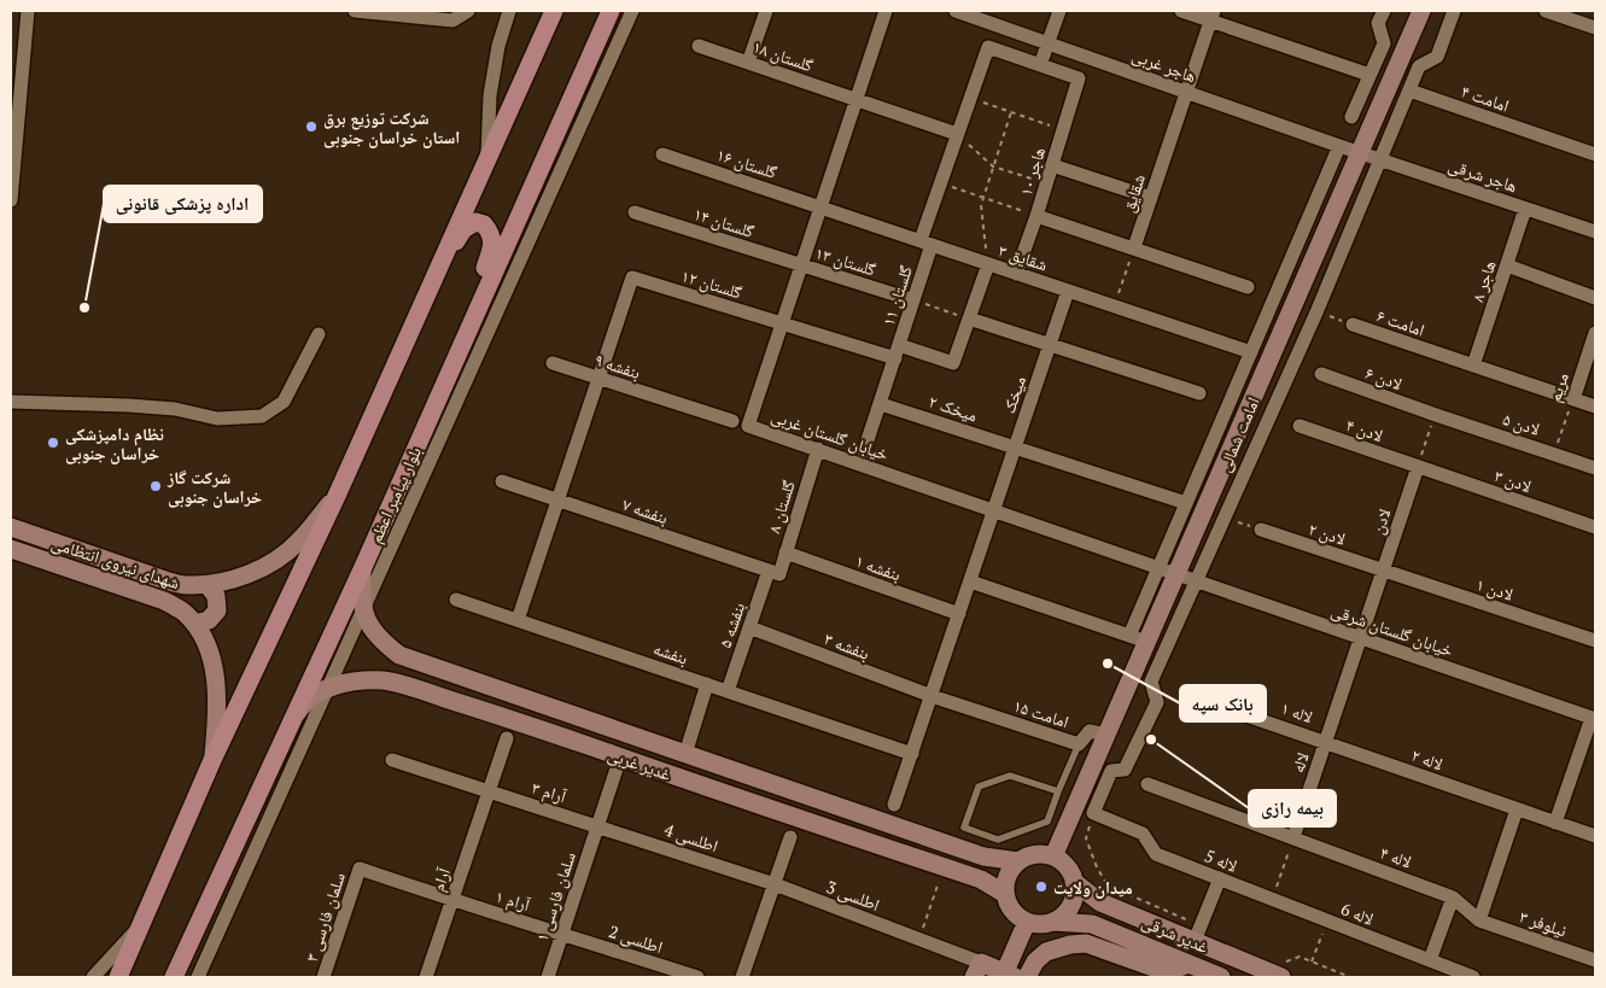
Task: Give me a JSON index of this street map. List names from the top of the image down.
{
  "streets": {
    "main road": [
      "امامت شمالی",
      "بلوار پیامبر اعظم",
      "شهدای نیروی انتظامی",
      "غدیر غربی",
      "غدیر شرقی"
    ],
    "street": [
      "گلستان ۱۸",
      "هاجر غربی",
      "امامت ۴",
      "گلستان ۱۶",
      "هاجر ۱۰",
      "هاجر شرقی",
      "شقایق",
      "گلستان ۱۴",
      "شقایق ۳",
      "گلستان ۱۳",
      "هاجر ۸",
      "گلستان ۱۲",
      "گلستان ۱۱",
      "امامت ۶",
      "بنفشه ۹",
      "لادن ۶",
      "مریم",
      "میخک",
      "میخک ۲",
      "لادن ۵",
      "لادن ۴",
      "خیابان گلستان غربی",
      "لادن ۳",
      "گلستان ۸",
      "بنفشه ۷",
      "لادن",
      "لادن ۲",
      "بنفشه ۱",
      "لادن ۱",
      "بنفشه ۵",
      "خیابان گلستان شرقی",
      "بنفشه ۳",
      "بنفشه",
      "لاله ۱",
      "امامت ۱۵",
      "لاله ۲",
      "لاله",
      "آرام ۳",
      "اطلسی 4",
      "لاله ۴",
      "لاله 5",
      "آرام",
      "اطلسی 3",
      "سلمان فارسی ۱",
      "آرام ۱",
      "لاله 6",
      "سلمان فارسی ۳",
      "نیلوفر ۳",
      "اطلسی 2"
    ]
  },
  "crossings": [
    ["گلستان ۱۸", "گلستان ۱۱"],
    ["گلستان ۱۸", "خیابان گلستان غربی"],
    ["هاجر غربی", "هاجر شرقی"],
    ["هاجر غربی", "شقایق"],
    ["هاجر غربی", "امامت شمالی"],
    ["گلستان ۱۶", "شقایق ۳"],
    ["گلستان ۱۶", "گلستان ۱۱"],
    ["گلستان ۱۶", "خیابان گلستان غربی"],
    ["هاجر ۱۰", "شقایق ۳"],
    ["هاجر ۱۰", "گلستان ۱۱"],
    ["هاجر شرقی", "هاجر ۸"],
    ["هاجر شرقی", "امامت شمالی"],
    ["گلستان ۱۴", "گلستان ۱۳"],
    ["گلستان ۱۴", "خیابان گلستان غربی"],
    ["شقایق ۳", "گلستان ۱۱"],
    ["شقایق ۳", "میخک"],
    ["گلستان ۱۳", "گلستان ۱۱"],
    ["گلستان ۱۳", "خیابان گلستان غربی"],
    ["هاجر ۸", "امامت ۶"],
    ["گلستان ۱۲", "بنفشه ۹"],
    ["گلستان ۱۲", "خیابان گلستان غربی"],
    ["گلستان ۱۱", "میخک ۲"],
    ["امامت ۶", "مریم"],
    ["لادن ۶", "لادن ۵"],
    ["مریم", "لادن ۵"],
    ["میخک", "میخک ۲"],
    ["میخک", "خیابان گلستان غربی"],
    ["لادن ۴", "لادن ۳"],
    ["لادن ۴", "لادن"],
    ["خیابان گلستان غربی", "امامت شمالی"],
    ["خیابان گلستان غربی", "گلستان ۸"],
    ["خیابان گلستان غربی", "خیابان گلستان شرقی"],
    ["امامت شمالی", "خیابان گلستان شرقی"],
    ["امامت شمالی", "امامت ۱۵"],
    ["امامت شمالی", "غدیر غربی"],
    ["امامت شمالی", "غدیر شرقی"],
    ["لادن ۳", "لادن"],
    ["بلوار پیامبر اعظم", "غدیر غربی"],
    ["گلستان ۸", "بنفشه ۷"],
    ["گلستان ۸", "بنفشه ۱"],
    ["گلستان ۸", "بنفشه ۵"],
    ["بنفشه ۷", "بنفشه ۵"],
    ["لادن", "لادن ۲"],
    ["لادن", "لادن ۱"],
    ["لادن", "خیابان گلستان شرقی"],
    ["لادن", "لاله"],
    ["لادن ۲", "لادن ۱"],
    ["بنفشه ۵", "بنفشه ۳"],
    ["بنفشه ۵", "بنفشه"],
    ["خیابان گلستان شرقی", "لاله"],
    ["بنفشه ۳", "امامت ۱۵"],
    ["لاله ۱", "لاله ۲"],
    ["لاله ۱", "لاله"],
    ["لاله ۲", "لاله"],
    ["لاله", "لاله ۴"],
    ["غدیر غربی", "سلمان فارسی ۱"],
    ["غدیر غربی", "غدیر شرقی"],
    ["آرام ۳", "اطلسی 4"],
    ["آرام ۳", "آرام"],
    ["آرام ۳", "سلمان فارسی ۱"],
    ["اطلسی 4", "اطلسی 3"],
    ["اطلسی 4", "سلمان فارسی ۱"],
    ["لاله ۴", "نیلوفر ۳"],
    ["لاله 5", "لاله 6"],
    ["آرام", "آرام ۱"],
    ["سلمان فارسی ۱", "آرام ۱"],
    ["سلمان فارسی ۱", "اطلسی 2"],
    ["آرام ۱", "سلمان فارسی ۳"],
    ["آرام ۱", "اطلسی 2"]
  ],
  "places": [
    "شرکت توزیع برق استان خراسان جنوبی",
    "اداره پزشکی قانونی",
    "نظام دامپزشکی خراسان جنوبی",
    "شرکت گاز خراسان جنوبی",
    "بانک سپه",
    "بیمه رازی",
    "میدان ولایت"
  ]
}
